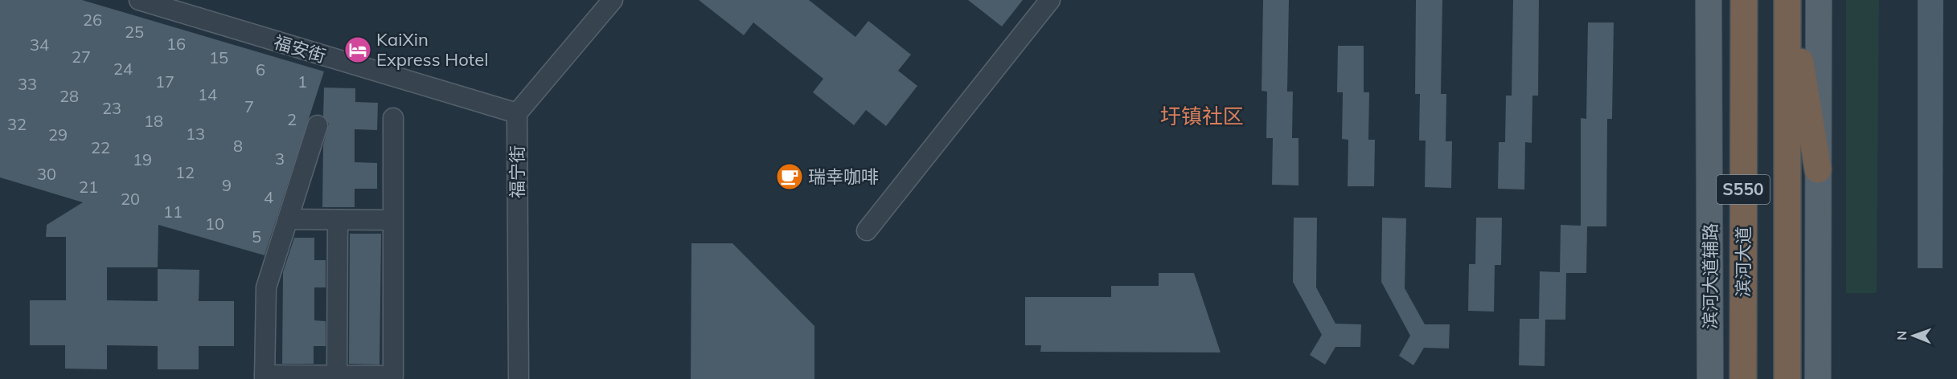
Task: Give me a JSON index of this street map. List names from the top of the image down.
{
  "streets": {
    "highway": ["S550", "滨河大道"],
    "main road": ["滨河大道辅路"],
    "street": ["福安街", "福宁街"]
  },
  "crossings": [
    ["福安街", "福宁街"]
  ],
  "districts": ["圩镇社区"],
  "places": {
    "hotel": ["KaiXin Express Hotel"],
    "cafe": ["瑞幸咖啡"]
  },
  "house_numbers": [
    "26",
    "25",
    "16",
    "34",
    "27",
    "15",
    "24",
    "6",
    "17",
    "1",
    "33",
    "14",
    "28",
    "7",
    "23",
    "2",
    "18",
    "32",
    "13",
    "29",
    "8",
    "22",
    "3",
    "19",
    "12",
    "30",
    "9",
    "21",
    "4",
    "20",
    "11",
    "10",
    "5"
  ],
  "north": "left"
}
